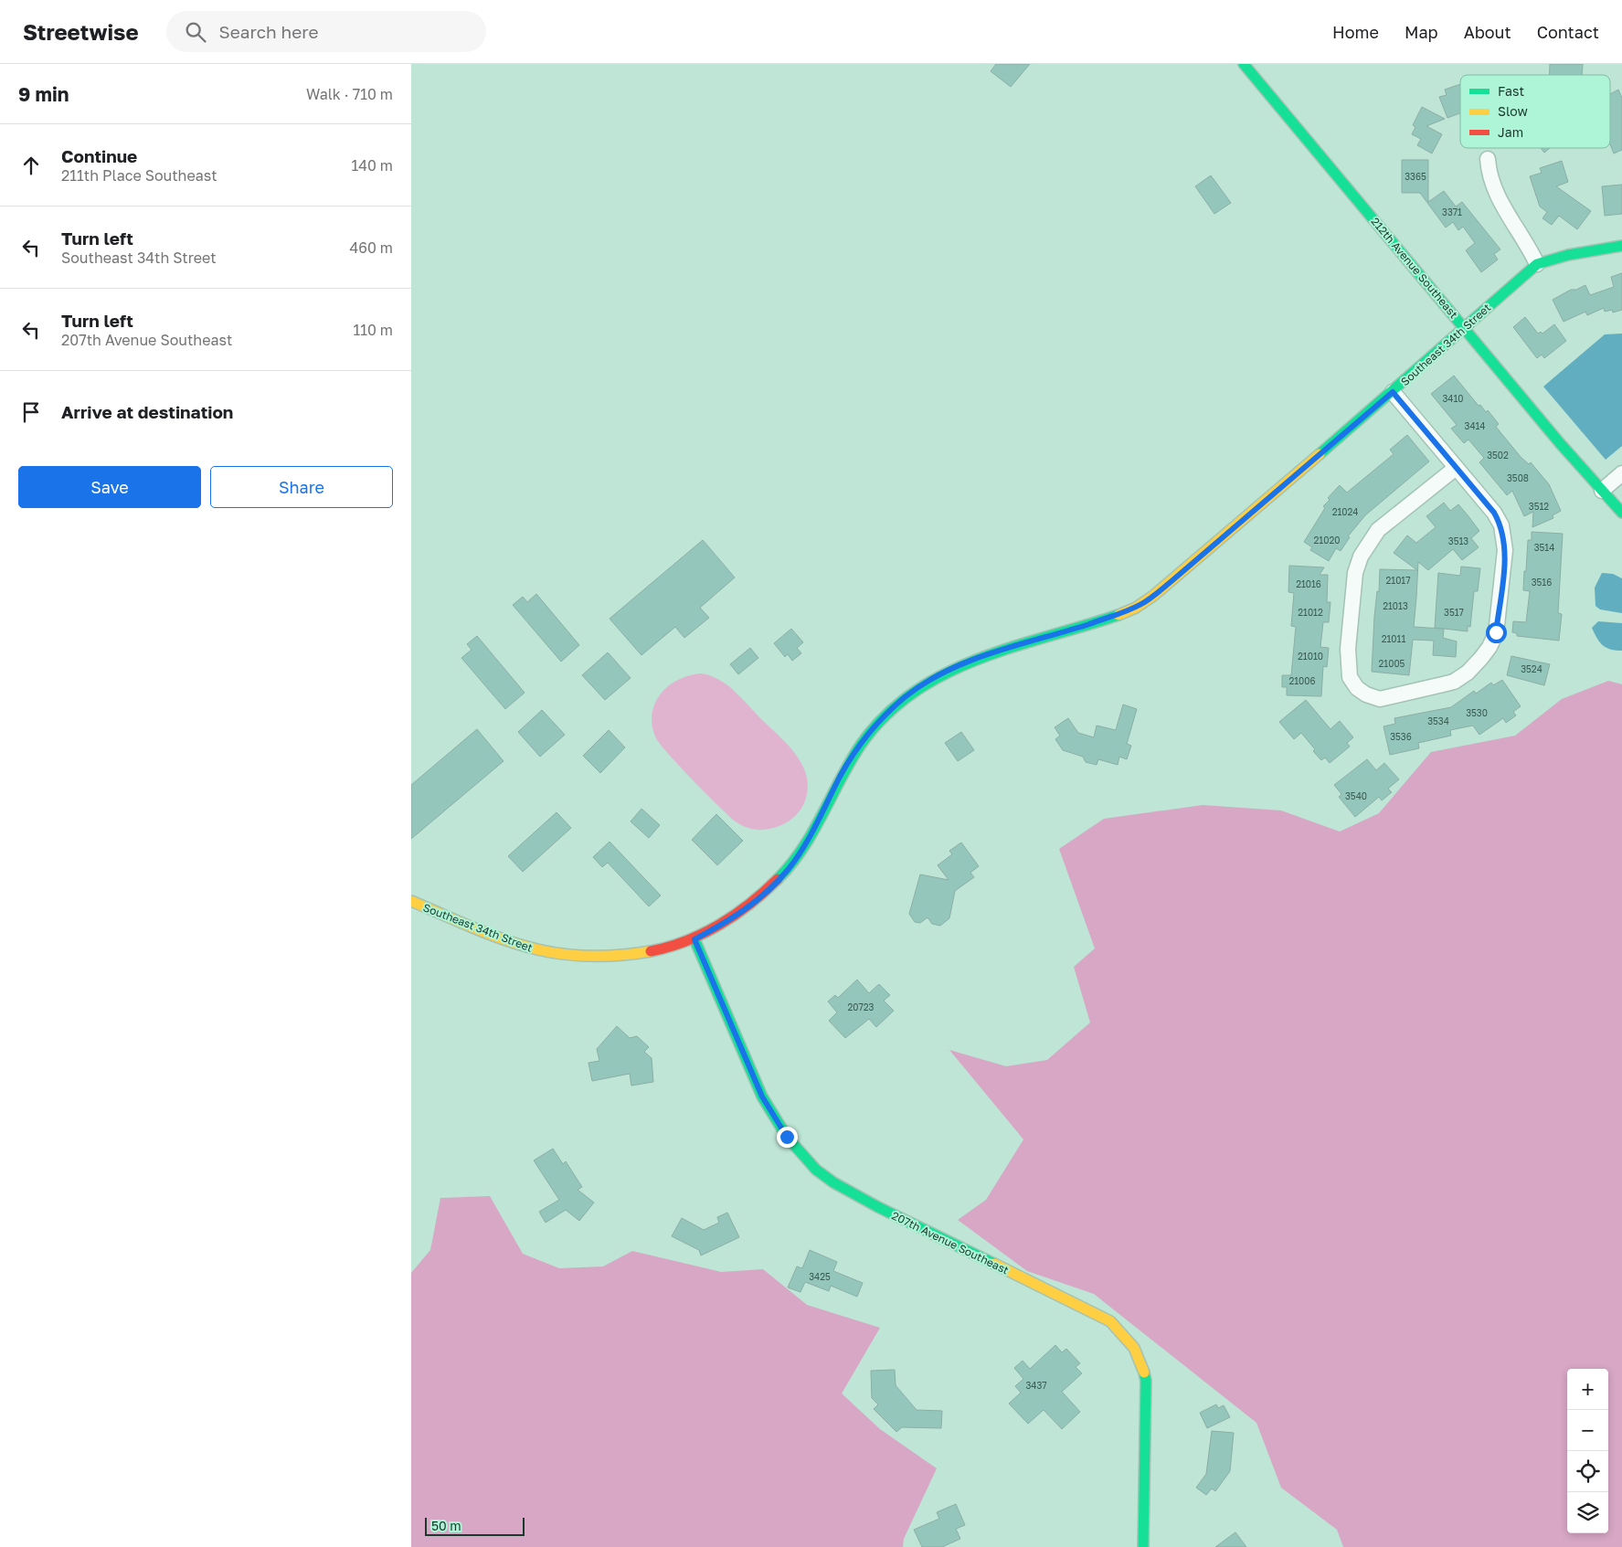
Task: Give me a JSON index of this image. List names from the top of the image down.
{
  "streets": {
    "street": ["212th Avenue Southeast", "Southeast 34th Street", "207th Avenue Southeast"]
  },
  "crossings": [
    ["212th Avenue Southeast", "Southeast 34th Street"],
    ["Southeast 34th Street", "207th Avenue Southeast"]
  ],
  "house_numbers": [
    "3365",
    "3371",
    "3410",
    "3414",
    "3502",
    "3508",
    "3512",
    "21024",
    "21020",
    "3513",
    "3514",
    "21017",
    "3516",
    "21016",
    "21013",
    "21012",
    "3517",
    "21011",
    "21010",
    "21005",
    "3524",
    "21006",
    "3530",
    "3534",
    "3536",
    "3540",
    "20723",
    "3425",
    "3437"
  ],
  "legend": ["Fast", "Slow", "Jam"],
  "scale_bar": "50 m",
  "page": {
    "header": "Streetwise",
    "search": "Search here",
    "nav": [
      "Home",
      "Map",
      "About",
      "Contact"
    ],
    "heading": ["9 min", "Walk · 710 m"],
    "list": [
      ["Continue", "211th Place Southeast", "140 m"],
      ["Turn left", "Southeast 34th Street", "460 m"],
      ["Turn left", "207th Avenue Southeast", "110 m"],
      "Arrive at destination"
    ],
    "buttons": ["Save", "Share"],
    "map_buttons": ["+", "−"],
    "scale": "50 m"
  }
}
